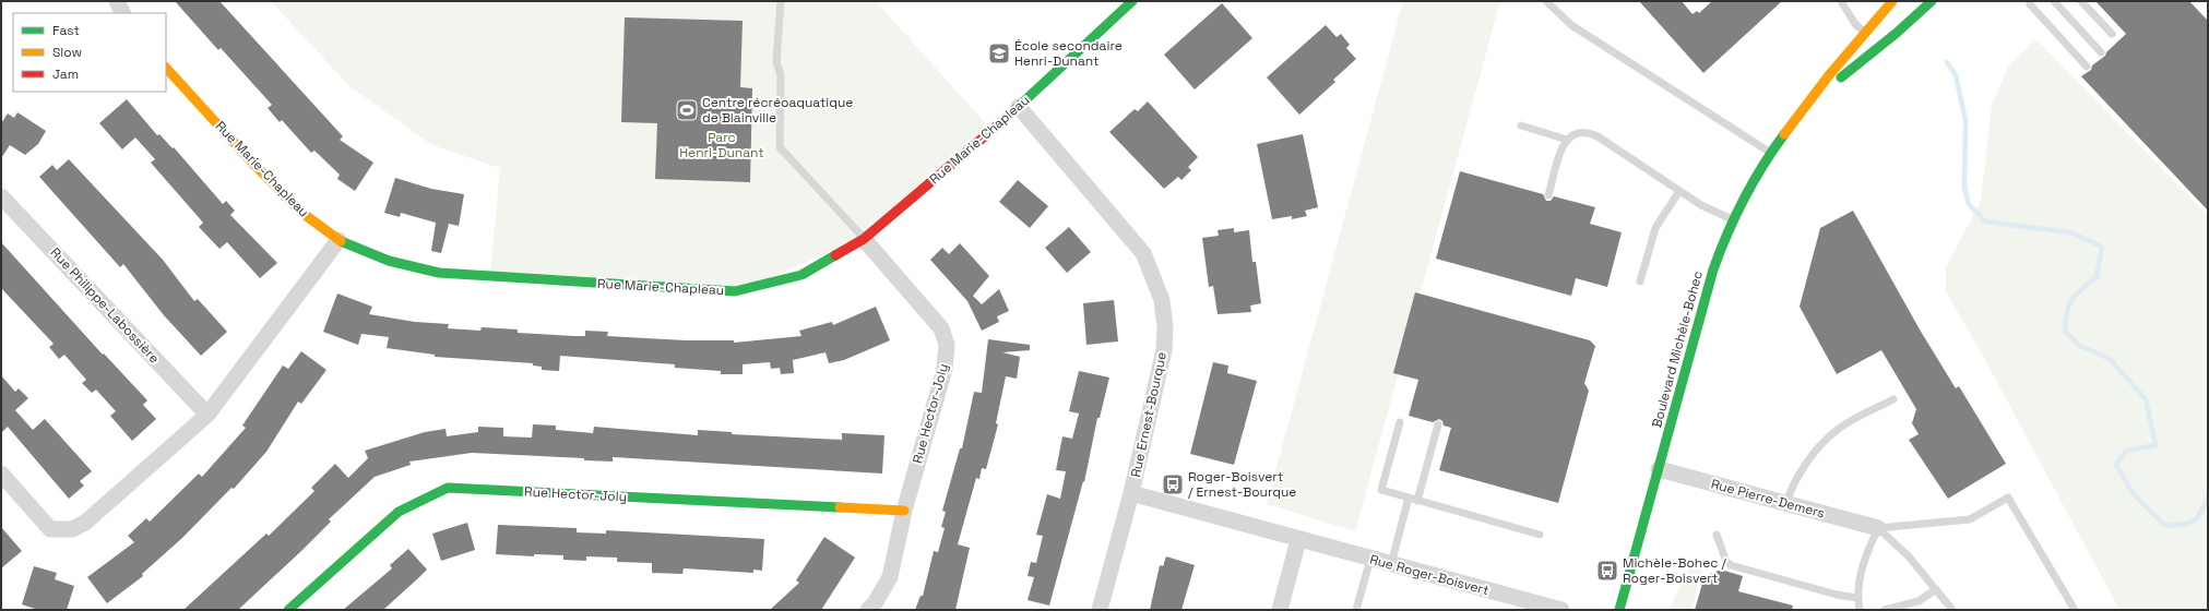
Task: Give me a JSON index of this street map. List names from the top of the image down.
{
  "streets": {
    "street": [
      "Rue Marie-Chapleau",
      "Rue Philippe-Labossière",
      "Boulevard Michèle-Bohec",
      "Rue Hector-Joly",
      "Rue Ernest-Bourque",
      "Rue Pierre-Demers",
      "Rue Roger-Boisvert"
    ]
  },
  "crossings": [
    ["Rue Marie-Chapleau", "Rue Hector-Joly"],
    ["Rue Marie-Chapleau", "Rue Ernest-Bourque"],
    ["Boulevard Michèle-Bohec", "Rue Pierre-Demers"],
    ["Rue Ernest-Bourque", "Rue Roger-Boisvert"]
  ],
  "parks": ["Parc Henri-Dunant"],
  "places": {
    "school or university": ["École secondaire Henri-Dunant"],
    "sports": ["Centre récréoaquatique de Blainville"],
    "bus stop": ["Roger-Boisvert / Ernest-Bourque", "Michèle-Bohec / Roger-Boisvert"]
  },
  "legend": ["Fast", "Slow", "Jam"]
}
